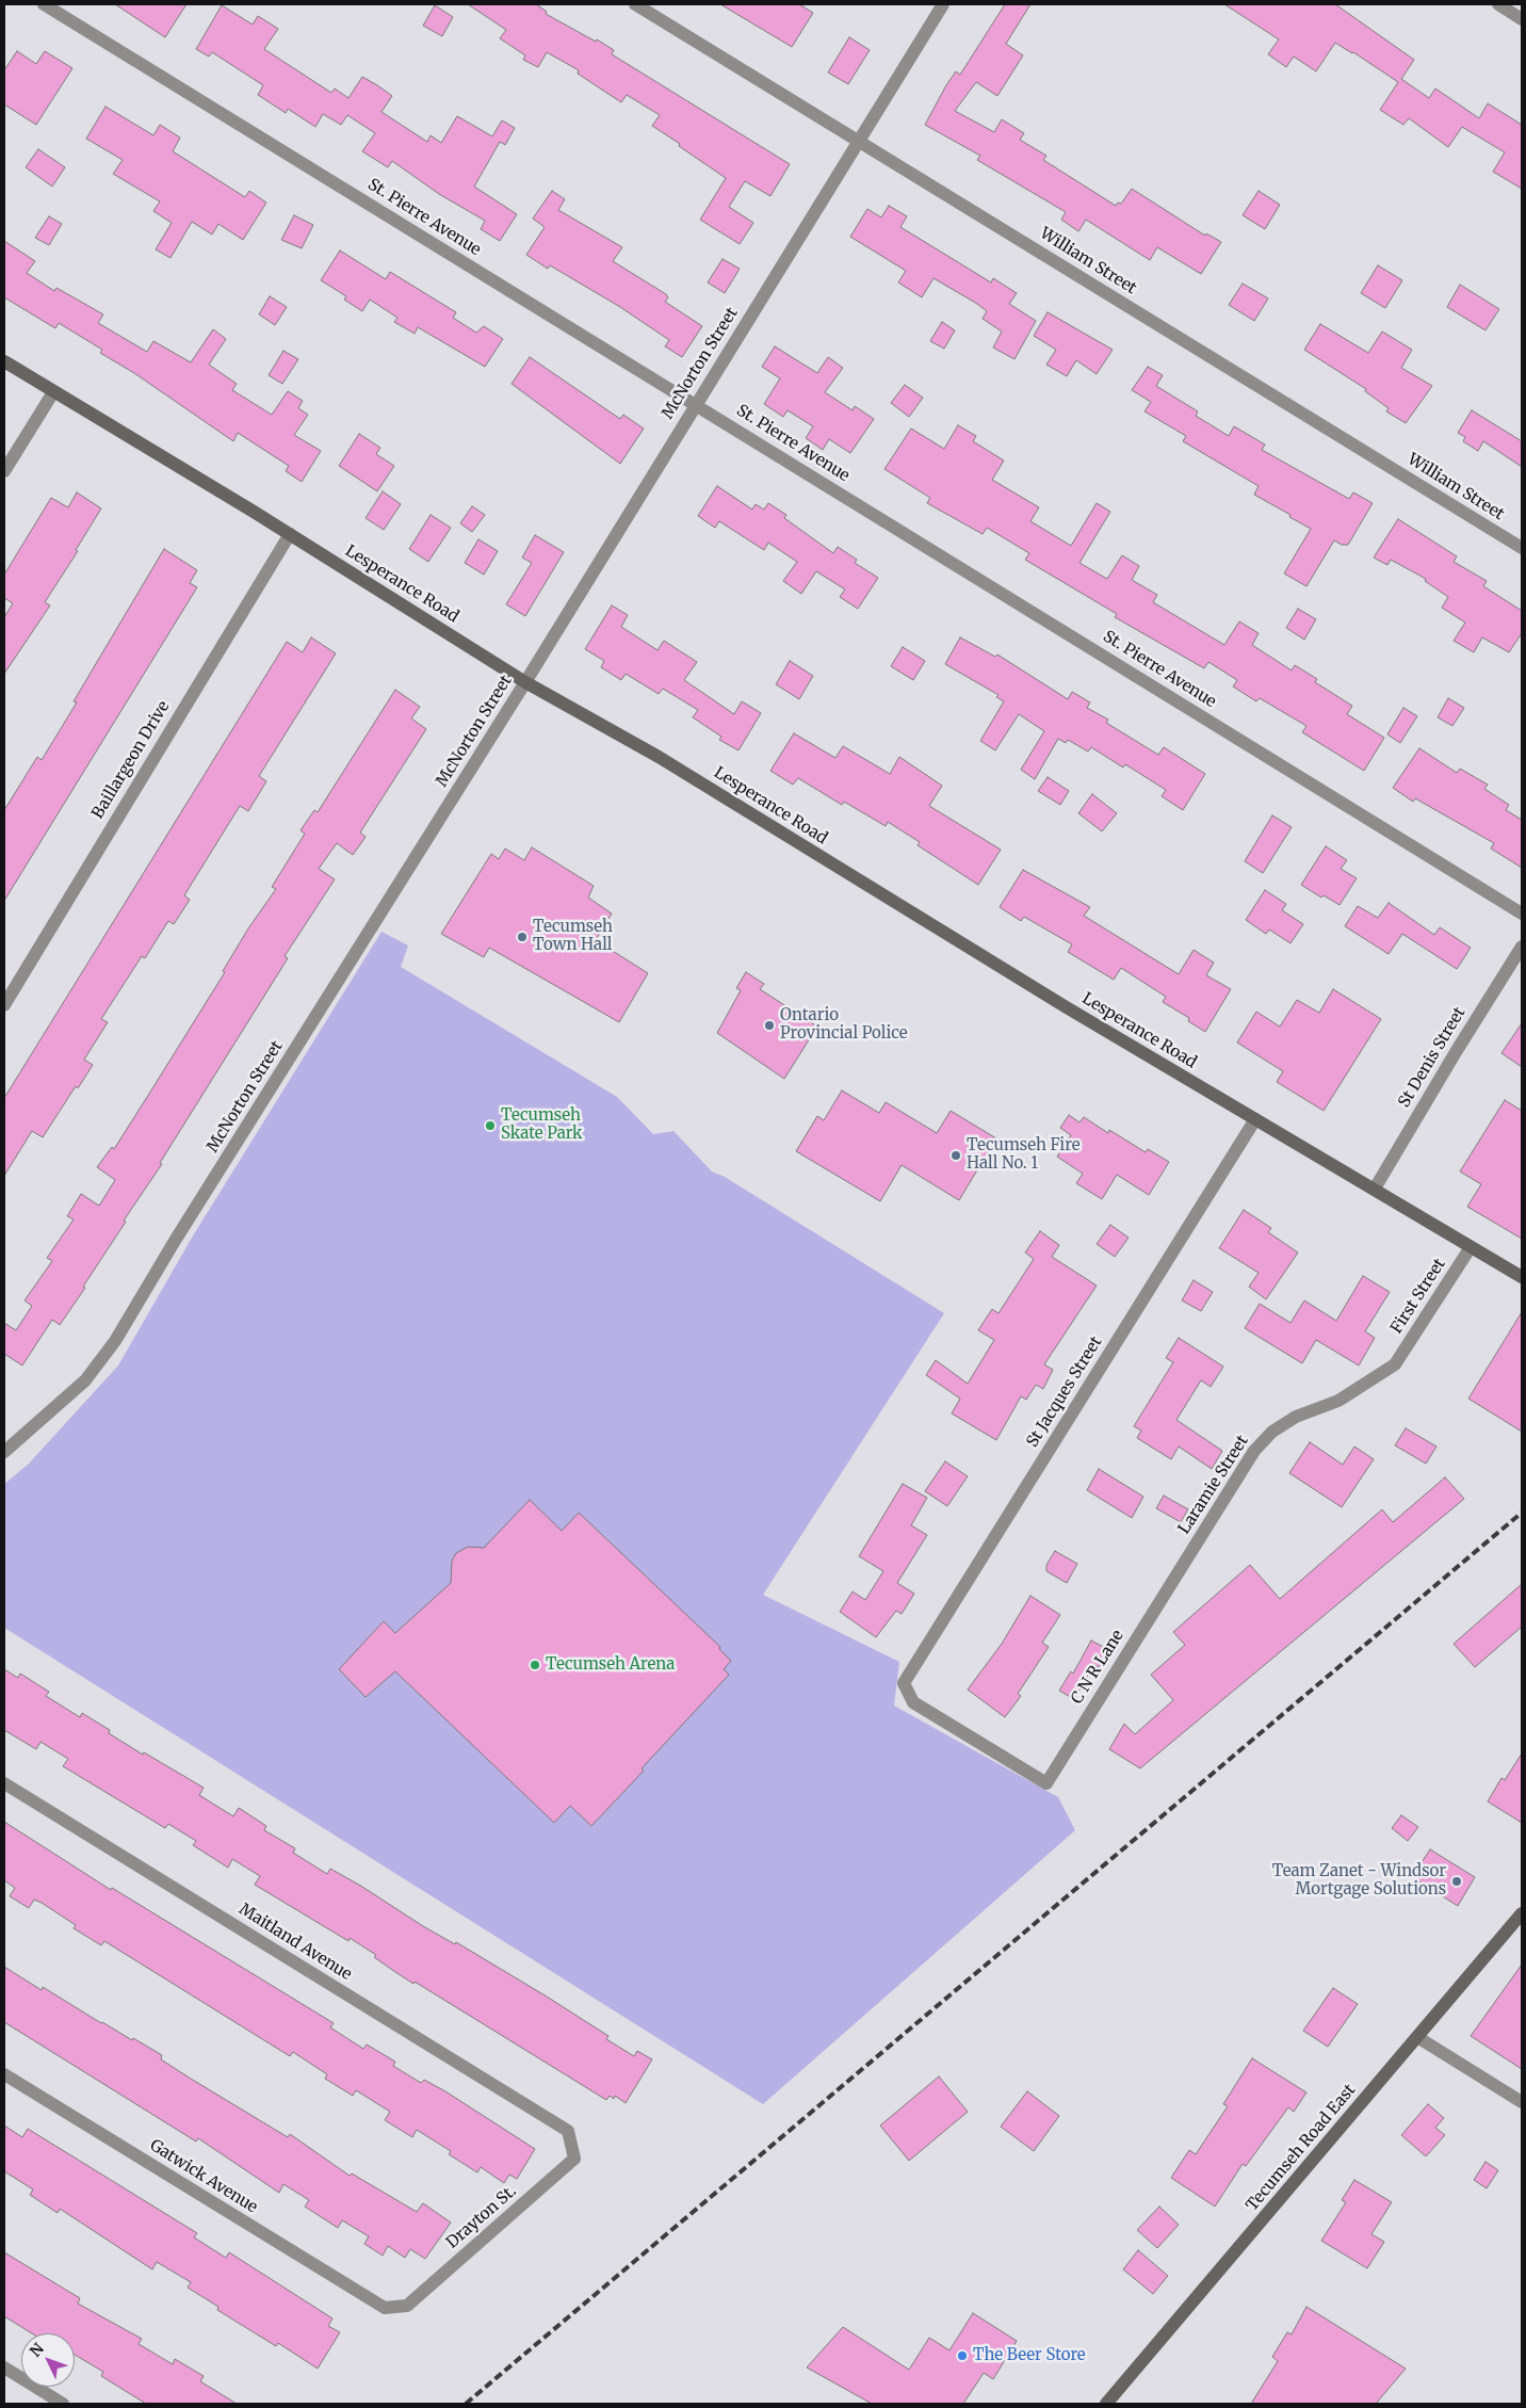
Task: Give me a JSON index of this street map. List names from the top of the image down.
{
  "streets": {
    "main road": ["Lesperance Road", "Tecumseh Road East"],
    "street": [
      "St. Pierre Avenue",
      "William Street",
      "McNorton Street",
      "Baillargeon Drive",
      "St Denis Street",
      "First Street",
      "St Jacques Street",
      "Laramie Street",
      "C N R Lane",
      "Maitland Avenue",
      "Gatwick Avenue",
      "Drayton St."
    ]
  },
  "crossings": [
    ["St. Pierre Avenue", "McNorton Street"],
    ["William Street", "McNorton Street"],
    ["McNorton Street", "Lesperance Road"],
    ["Lesperance Road", "Baillargeon Drive"],
    ["Lesperance Road", "St Denis Street"],
    ["Lesperance Road", "First Street"],
    ["Lesperance Road", "St Jacques Street"],
    ["First Street", "Laramie Street"],
    ["St Jacques Street", "C N R Lane"],
    ["Laramie Street", "C N R Lane"],
    ["Maitland Avenue", "Drayton St."],
    ["Gatwick Avenue", "Drayton St."]
  ],
  "places": [
    "Tecumseh Town Hall",
    "Ontario Provincial Police",
    "Tecumseh Skate Park",
    "Tecumseh Fire Hall No. 1",
    "Tecumseh Arena",
    "Team Zanet - Windsor Mortgage Solutions",
    "The Beer Store"
  ],
  "north": "top left"
}
